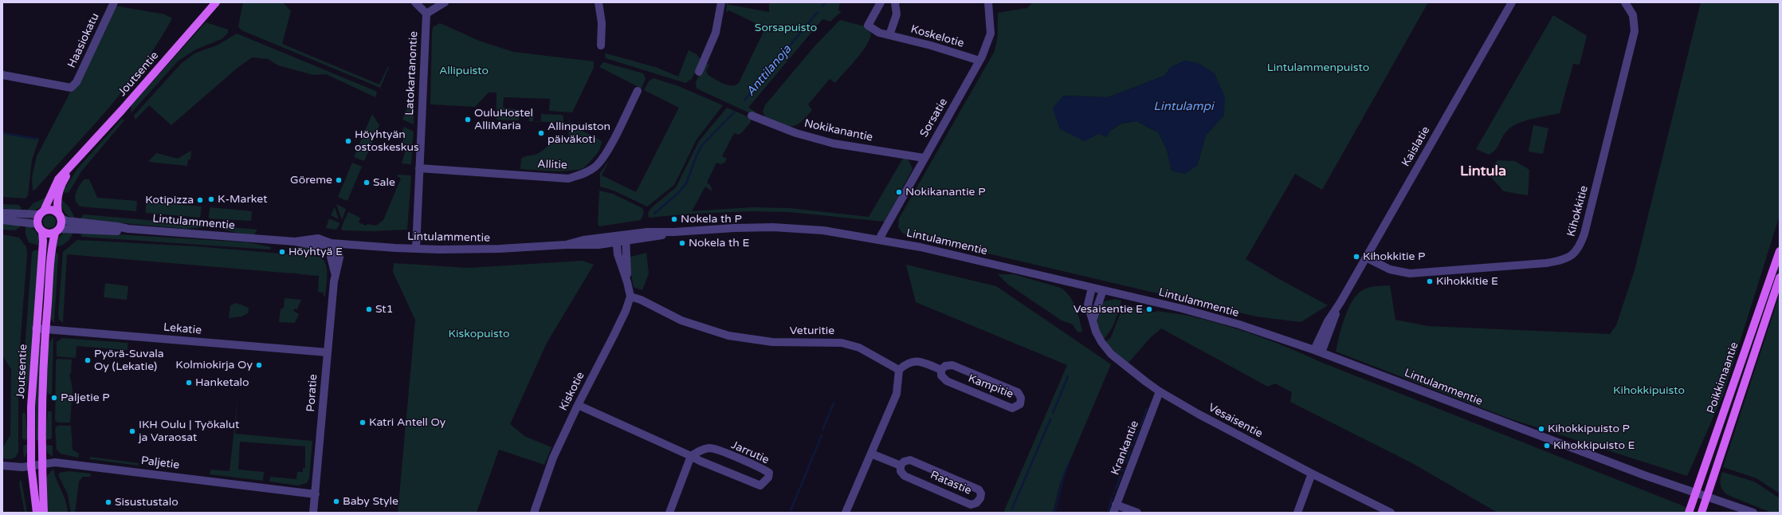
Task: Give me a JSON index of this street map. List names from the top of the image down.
{
  "streets": {
    "main road": ["Joutsentie", "Poikkimaantie"],
    "street": [
      "Koskelotie",
      "Haasiokatu",
      "Latokartanontie",
      "Sorsatie",
      "Nokikanantie",
      "Kaislatie",
      "Allitie",
      "Kihokkitie",
      "Lintulammentie",
      "Lekatie",
      "Veturitie",
      "Kampitie",
      "Kiskotie",
      "Poratie",
      "Vesaisentie",
      "Krankantie",
      "Jarrutie",
      "Paljetie",
      "Ratastie"
    ]
  },
  "crossings": [
    ["Koskelotie", "Sorsatie"],
    ["Latokartanontie", "Allitie"],
    ["Latokartanontie", "Lintulammentie"],
    ["Joutsentie", "Lintulammentie"],
    ["Joutsentie", "Lekatie"],
    ["Joutsentie", "Paljetie"],
    ["Sorsatie", "Nokikanantie"],
    ["Sorsatie", "Lintulammentie"],
    ["Kaislatie", "Kihokkitie"],
    ["Kaislatie", "Lintulammentie"],
    ["Lintulammentie", "Poikkimaantie"],
    ["Lintulammentie", "Poratie"],
    ["Lintulammentie", "Vesaisentie"],
    ["Lekatie", "Poratie"],
    ["Veturitie", "Kampitie"],
    ["Veturitie", "Kiskotie"],
    ["Kiskotie", "Jarrutie"],
    ["Poratie", "Paljetie"],
    ["Vesaisentie", "Krankantie"]
  ],
  "districts": ["Lintula"],
  "water": ["Anttilanoja", "Lintulampi"],
  "parks": [
    "Sorsapuisto",
    "Lintulammenpuisto",
    "Allipuisto",
    "Kiskopuisto",
    "Kihokkipuisto"
  ],
  "places": [
    "OuluHostel AlliMaria",
    "Allinpuiston päiväkoti",
    "Höyhtyän ostoskeskus",
    "Göreme",
    "Sale",
    "Nokikanantie P",
    "K-Market",
    "Kotipizza",
    "Nokela th P",
    "Nokela th E",
    "Höyhtyä E",
    "Kihokkitie P",
    "Kihokkitie E",
    "St1",
    "Vesaisentie E",
    "Pyörä-Suvala Oy (Lekatie)",
    "Kolmiokirja Oy",
    "Hanketalo",
    "Paljetie P",
    "Katri Antell Oy",
    "Kihokkipuisto P",
    "IKH Oulu | Työkalut ja Varaosat",
    "Kihokkipuisto E",
    "Baby Style",
    "Sisustustalo"
  ]
}
